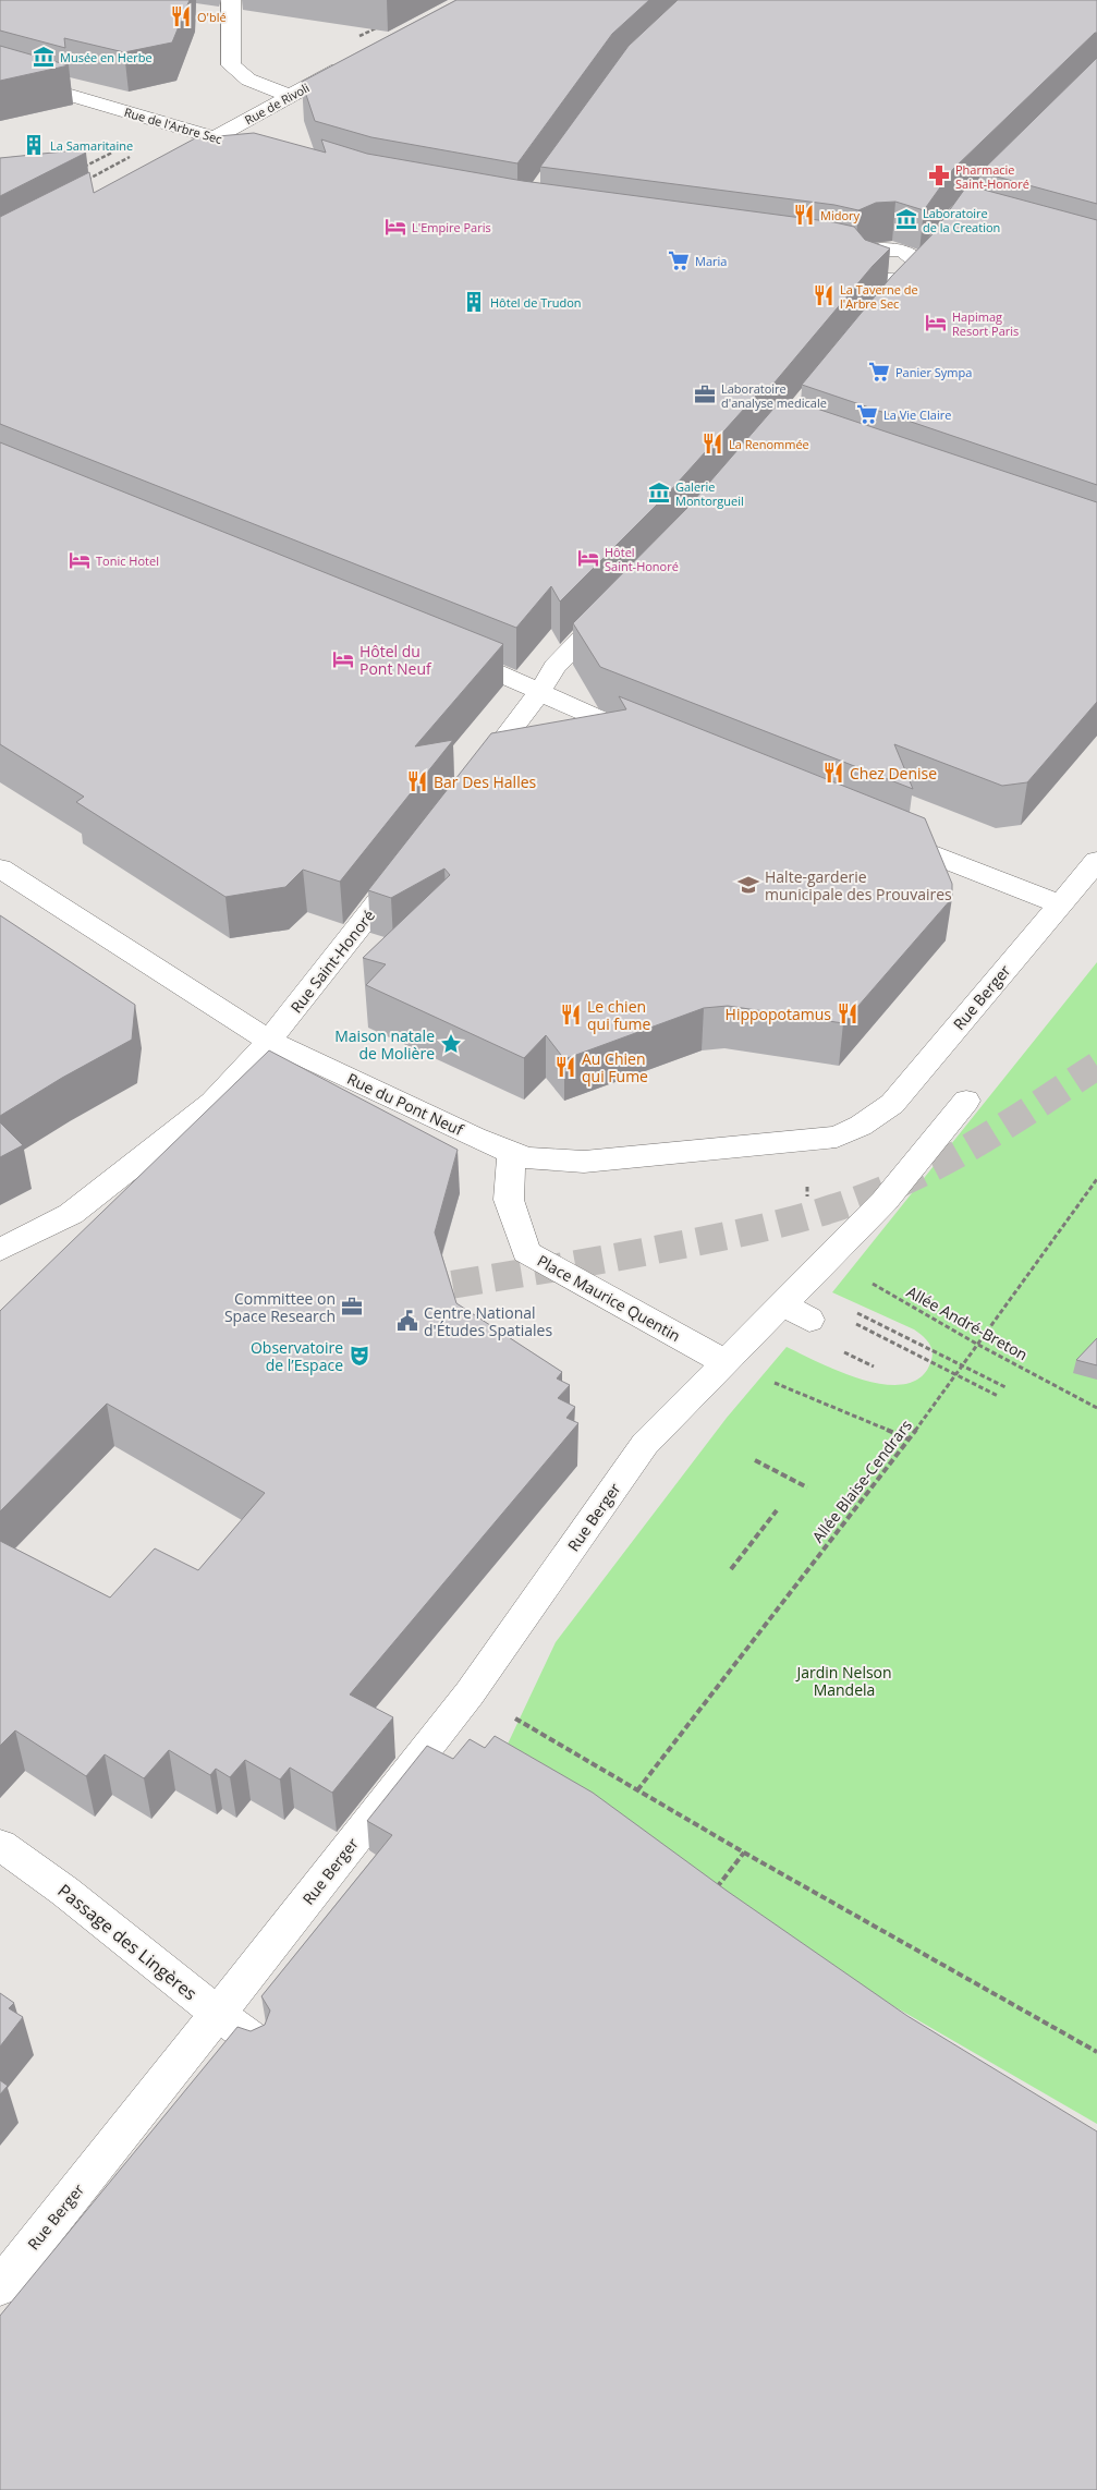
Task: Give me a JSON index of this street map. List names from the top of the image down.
{
  "streets": {
    "street": [
      "Rue de Rivoli",
      "Rue de l'Arbre Sec",
      "Rue Saint-Honoré",
      "Rue Berger",
      "Rue du Pont Neuf",
      "Place Maurice Quentin",
      "Passage des Lingères"
    ],
    "path": ["Allée André-Breton", "Allée Blaise-Cendrars"]
  },
  "crossings": [
    ["Rue de Rivoli", "Rue de l'Arbre Sec"],
    ["Rue Saint-Honoré", "Rue du Pont Neuf"],
    ["Rue Berger", "Rue du Pont Neuf"],
    ["Rue Berger", "Place Maurice Quentin"],
    ["Rue Berger", "Passage des Lingères"],
    ["Rue du Pont Neuf", "Place Maurice Quentin"],
    ["Allée André-Breton", "Allée Blaise-Cendrars"]
  ],
  "parks": ["Jardin Nelson Mandela"],
  "places": {
    "restaurant": [
      "O'blé",
      "Midory",
      "La Taverne de l'Arbre Sec",
      "La Renommée",
      "Chez Denise",
      "Bar Des Halles",
      "Hippopotamus",
      "Le chien qui fume",
      "Au Chien qui Fume"
    ],
    "museum": ["Musée en Herbe", "Laboratoire de la Creation", "Galerie Montorgueil"],
    "building": ["La Samaritaine", "Hôtel de Trudon"],
    "pharmacy": ["Pharmacie Saint-Honoré"],
    "hotel": [
      "L'Empire Paris",
      "Hapimag Resort Paris",
      "Hôtel Saint-Honoré",
      "Tonic Hotel",
      "Hôtel du Pont Neuf"
    ],
    "supermarket": ["Maria", "Panier Sympa", "La Vie Claire"],
    "office": ["Laboratoire d'analyse medicale", "Committee on Space Research"],
    "school or university": ["Halte-garderie municipale des Prouvaires"],
    "place": ["Maison natale de Molière"],
    "public building": ["Centre National d'Études Spatiales"],
    "theatre": ["Observatoire de l’Espace"]
  }
}
